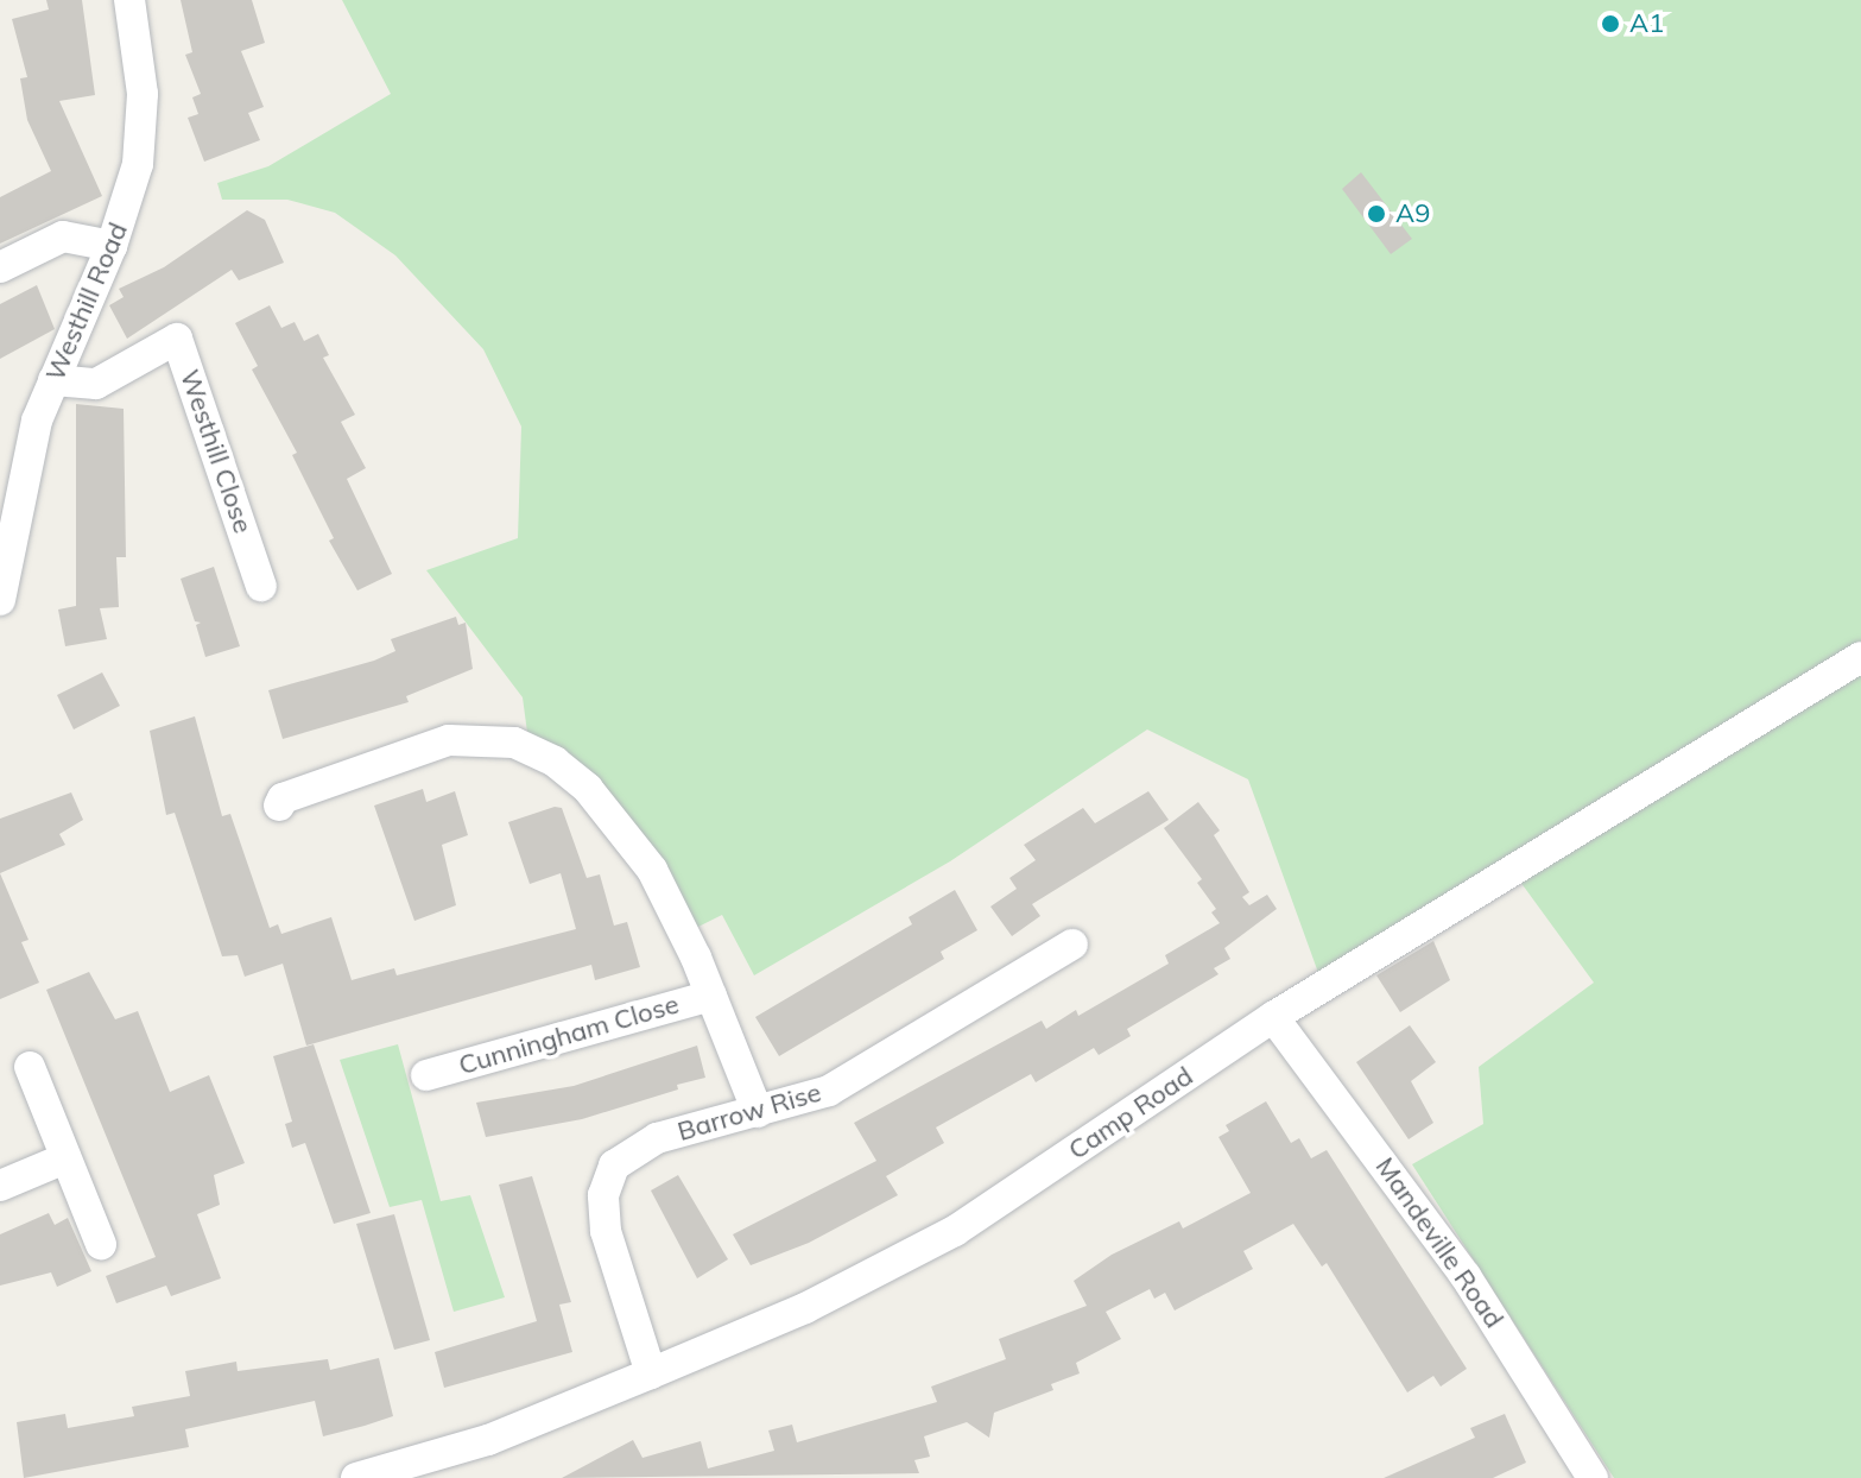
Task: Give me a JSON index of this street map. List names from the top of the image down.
{
  "streets": {
    "street": [
      "Westhill Road",
      "Westhill Close",
      "Cunningham Close",
      "Barrow Rise",
      "Camp Road",
      "Mandeville Road"
    ]
  },
  "crossings": [
    ["Westhill Road", "Westhill Close"],
    ["Barrow Rise", "Camp Road"],
    ["Camp Road", "Mandeville Road"]
  ],
  "places": ["A1", "A9"]
}
